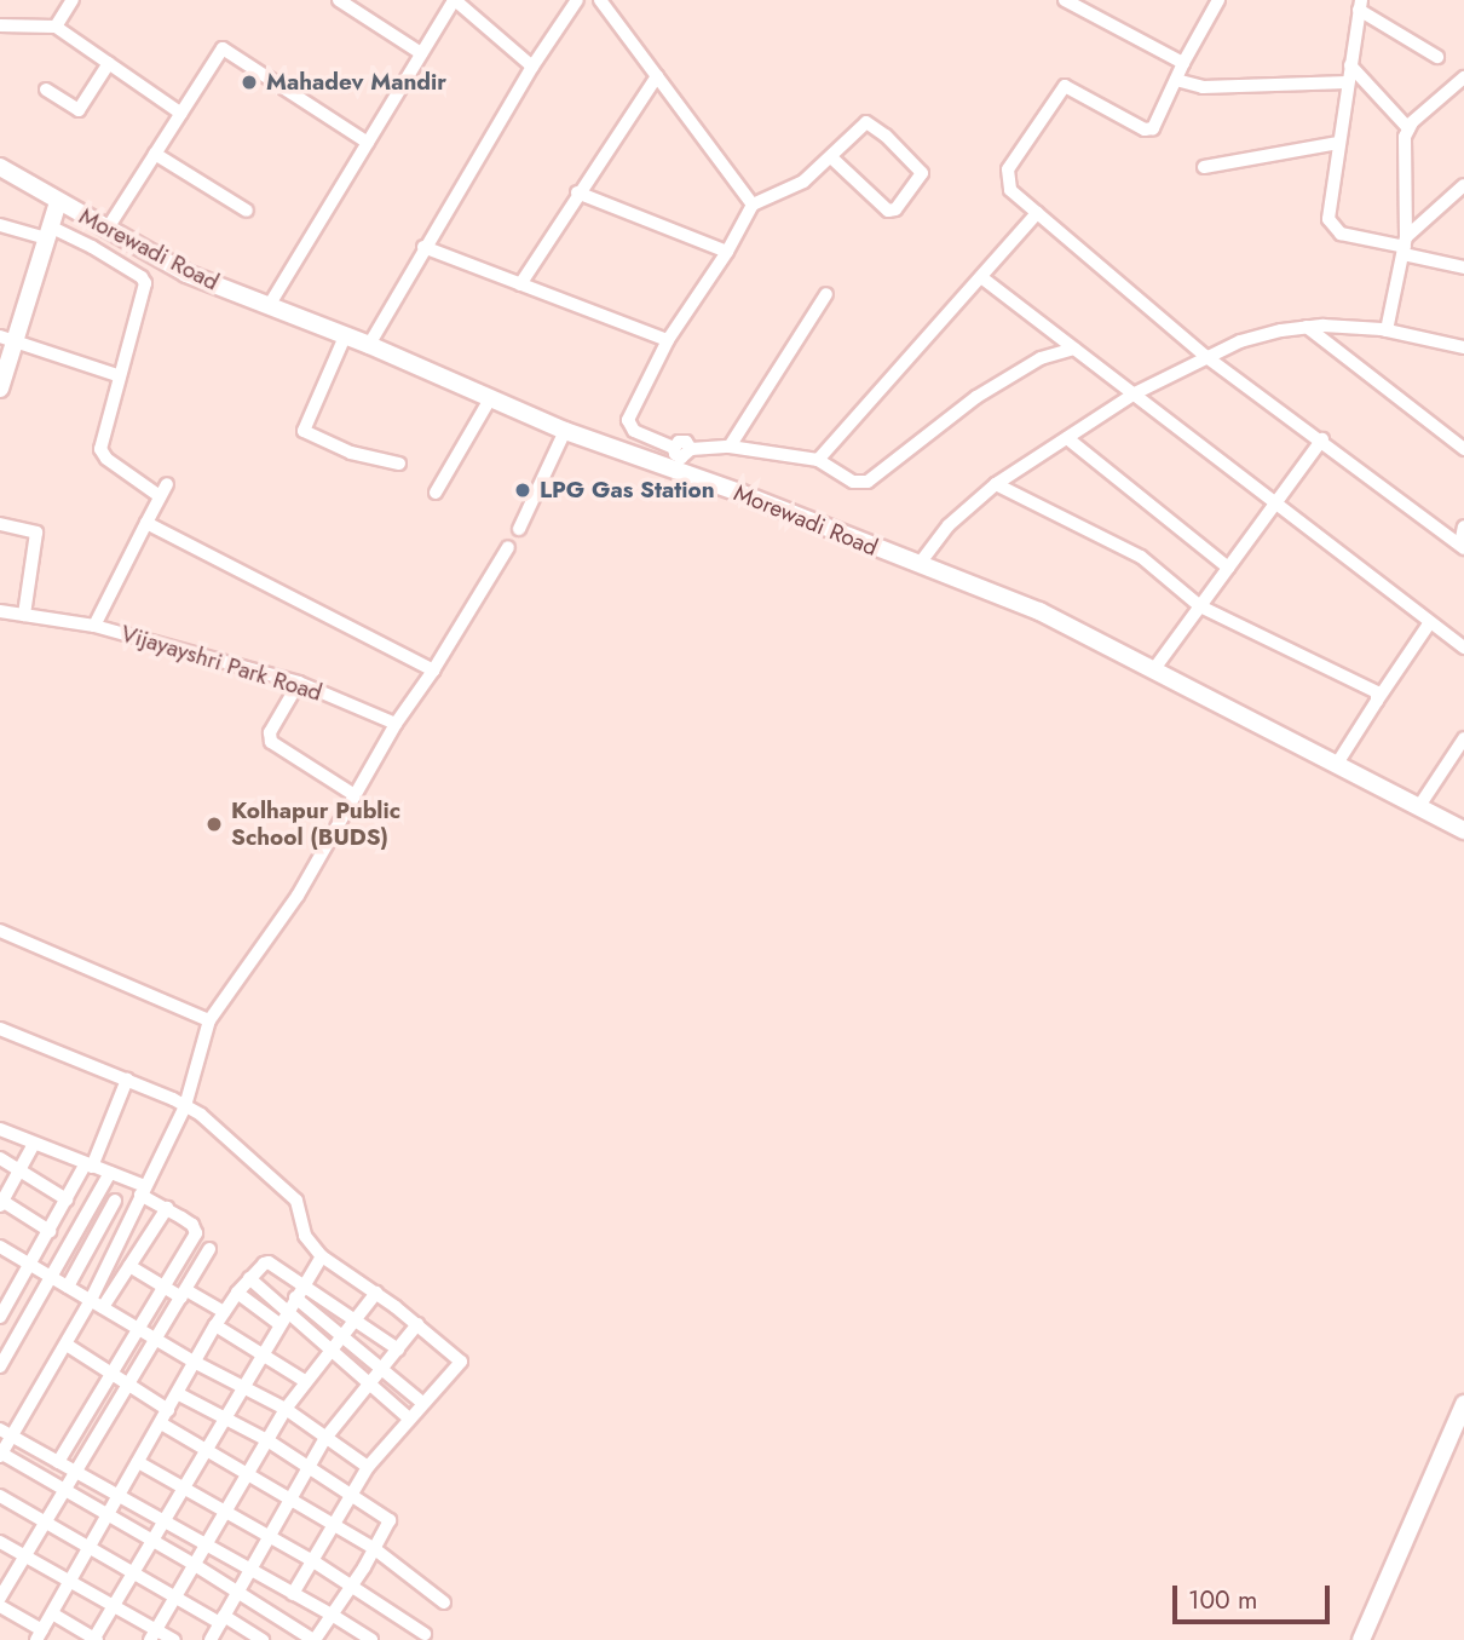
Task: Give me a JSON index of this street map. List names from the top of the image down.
{
  "streets": {
    "main road": ["Morewadi Road"],
    "street": ["Vijayayshri Park Road"]
  },
  "places": ["Mahadev Mandir", "LPG Gas Station", "Kolhapur Public School (BUDS)"],
  "scale_bar": "100 m"
}
